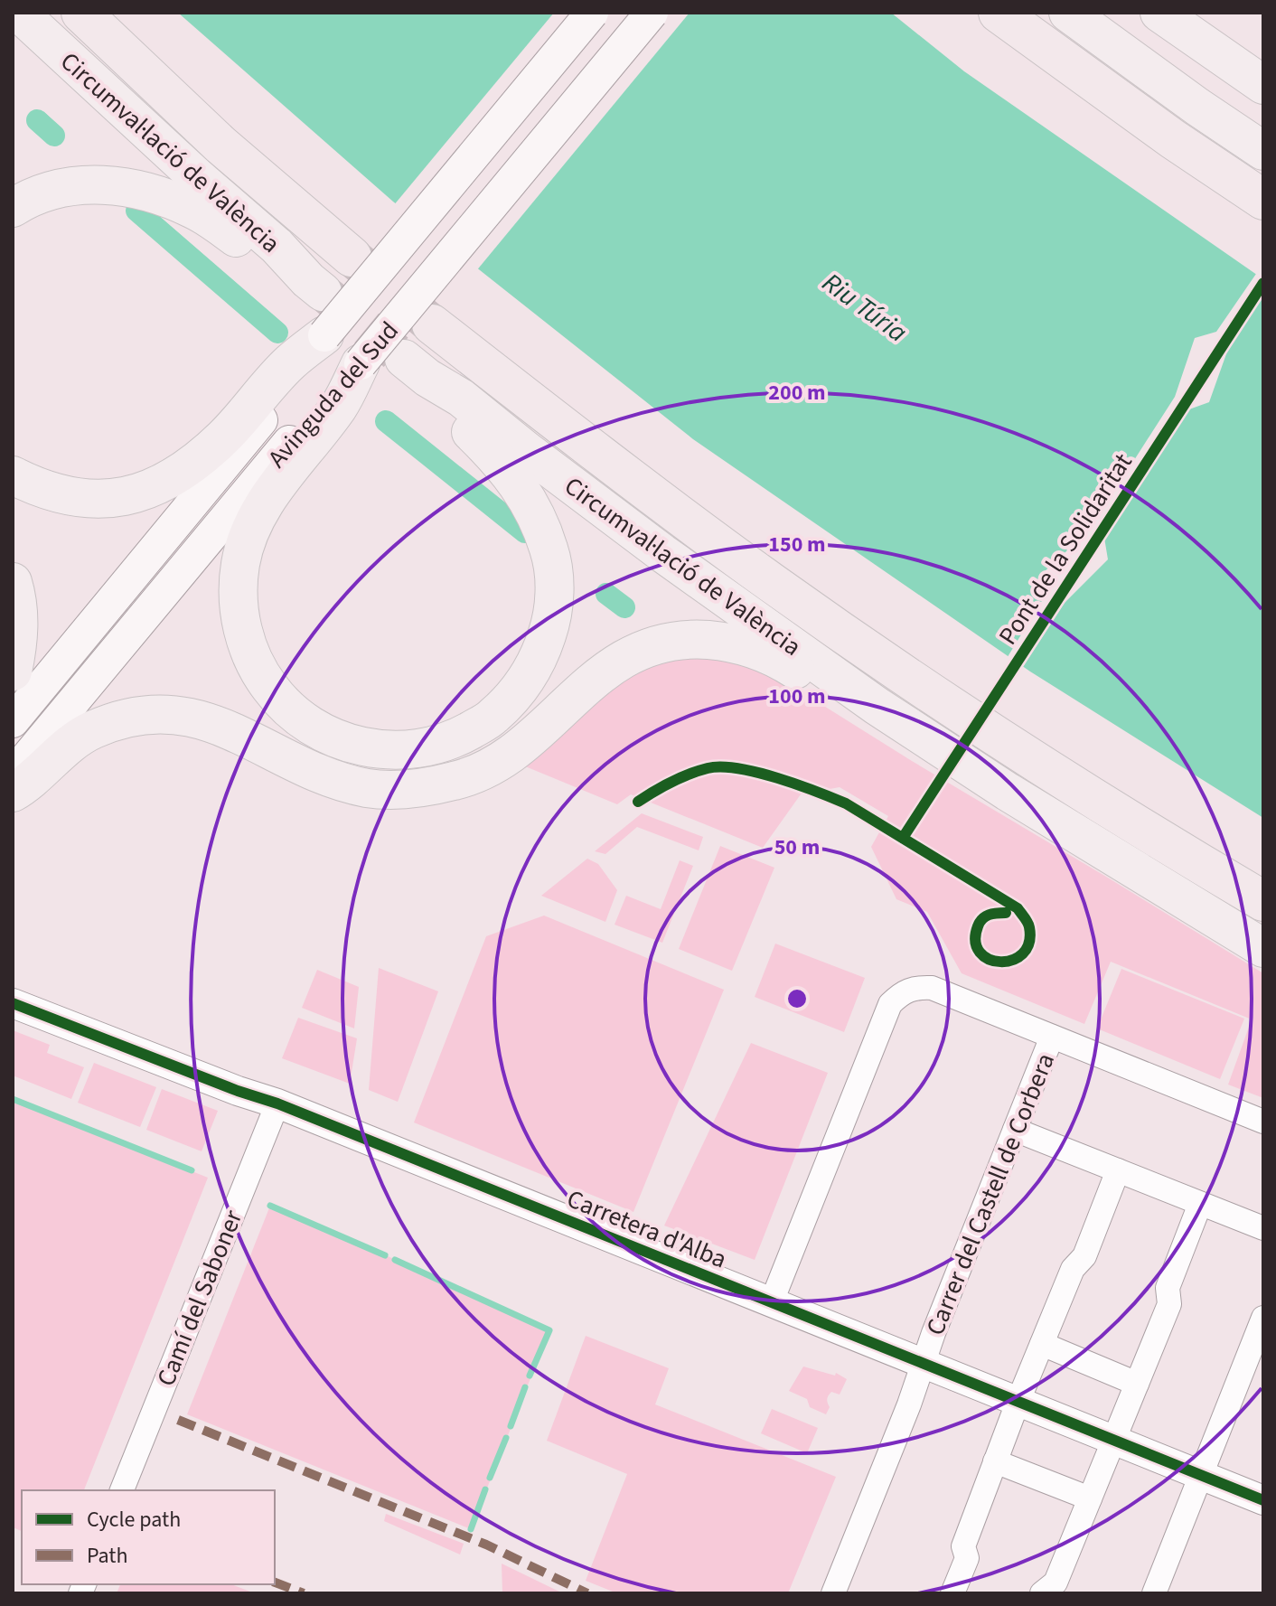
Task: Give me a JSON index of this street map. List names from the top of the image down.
{
  "streets": {
    "highway": ["Circumval·lació de València"],
    "main road": ["Avinguda del Sud"],
    "street": ["Carrer del Castell de Corbera", "Carretera d'Alba", "Camí del Saboner"],
    "cycle path": ["Pont de la Solidaritat"]
  },
  "crossings": [
    ["Circumval·lació de València", "Avinguda del Sud"],
    ["Carrer del Castell de Corbera", "Carretera d'Alba"],
    ["Carretera d'Alba", "Camí del Saboner"]
  ],
  "water": ["Riu Túria"],
  "legend": ["Cycle path", "Path"],
  "rings": [
    "200 m",
    "150 m",
    "100 m",
    "50 m"
  ]
}
